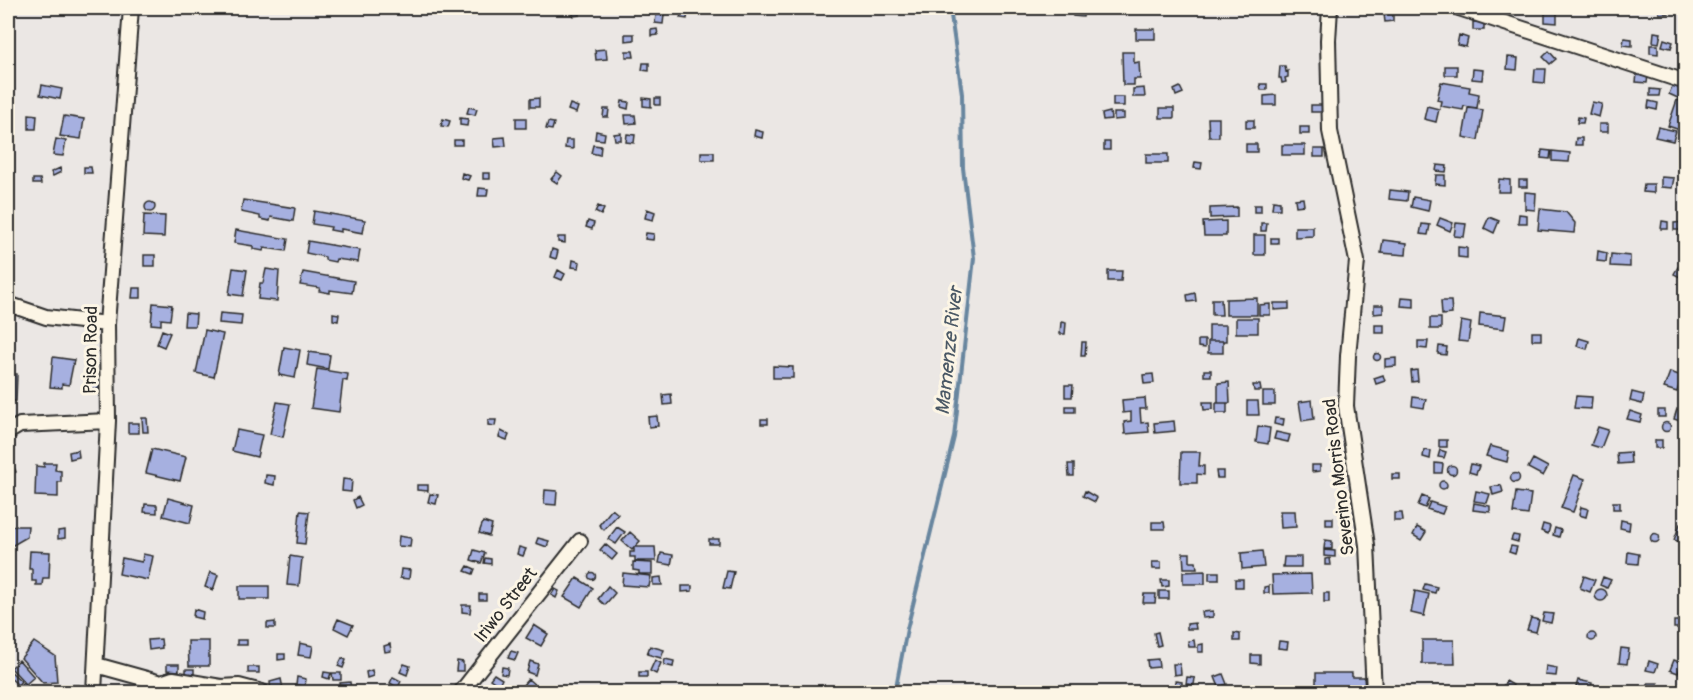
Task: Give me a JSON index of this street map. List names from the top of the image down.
{
  "streets": {
    "street": ["Prison Road", "Severino Morris Road", "Iriwo Street"]
  },
  "water": ["Mamenze River"]
}
